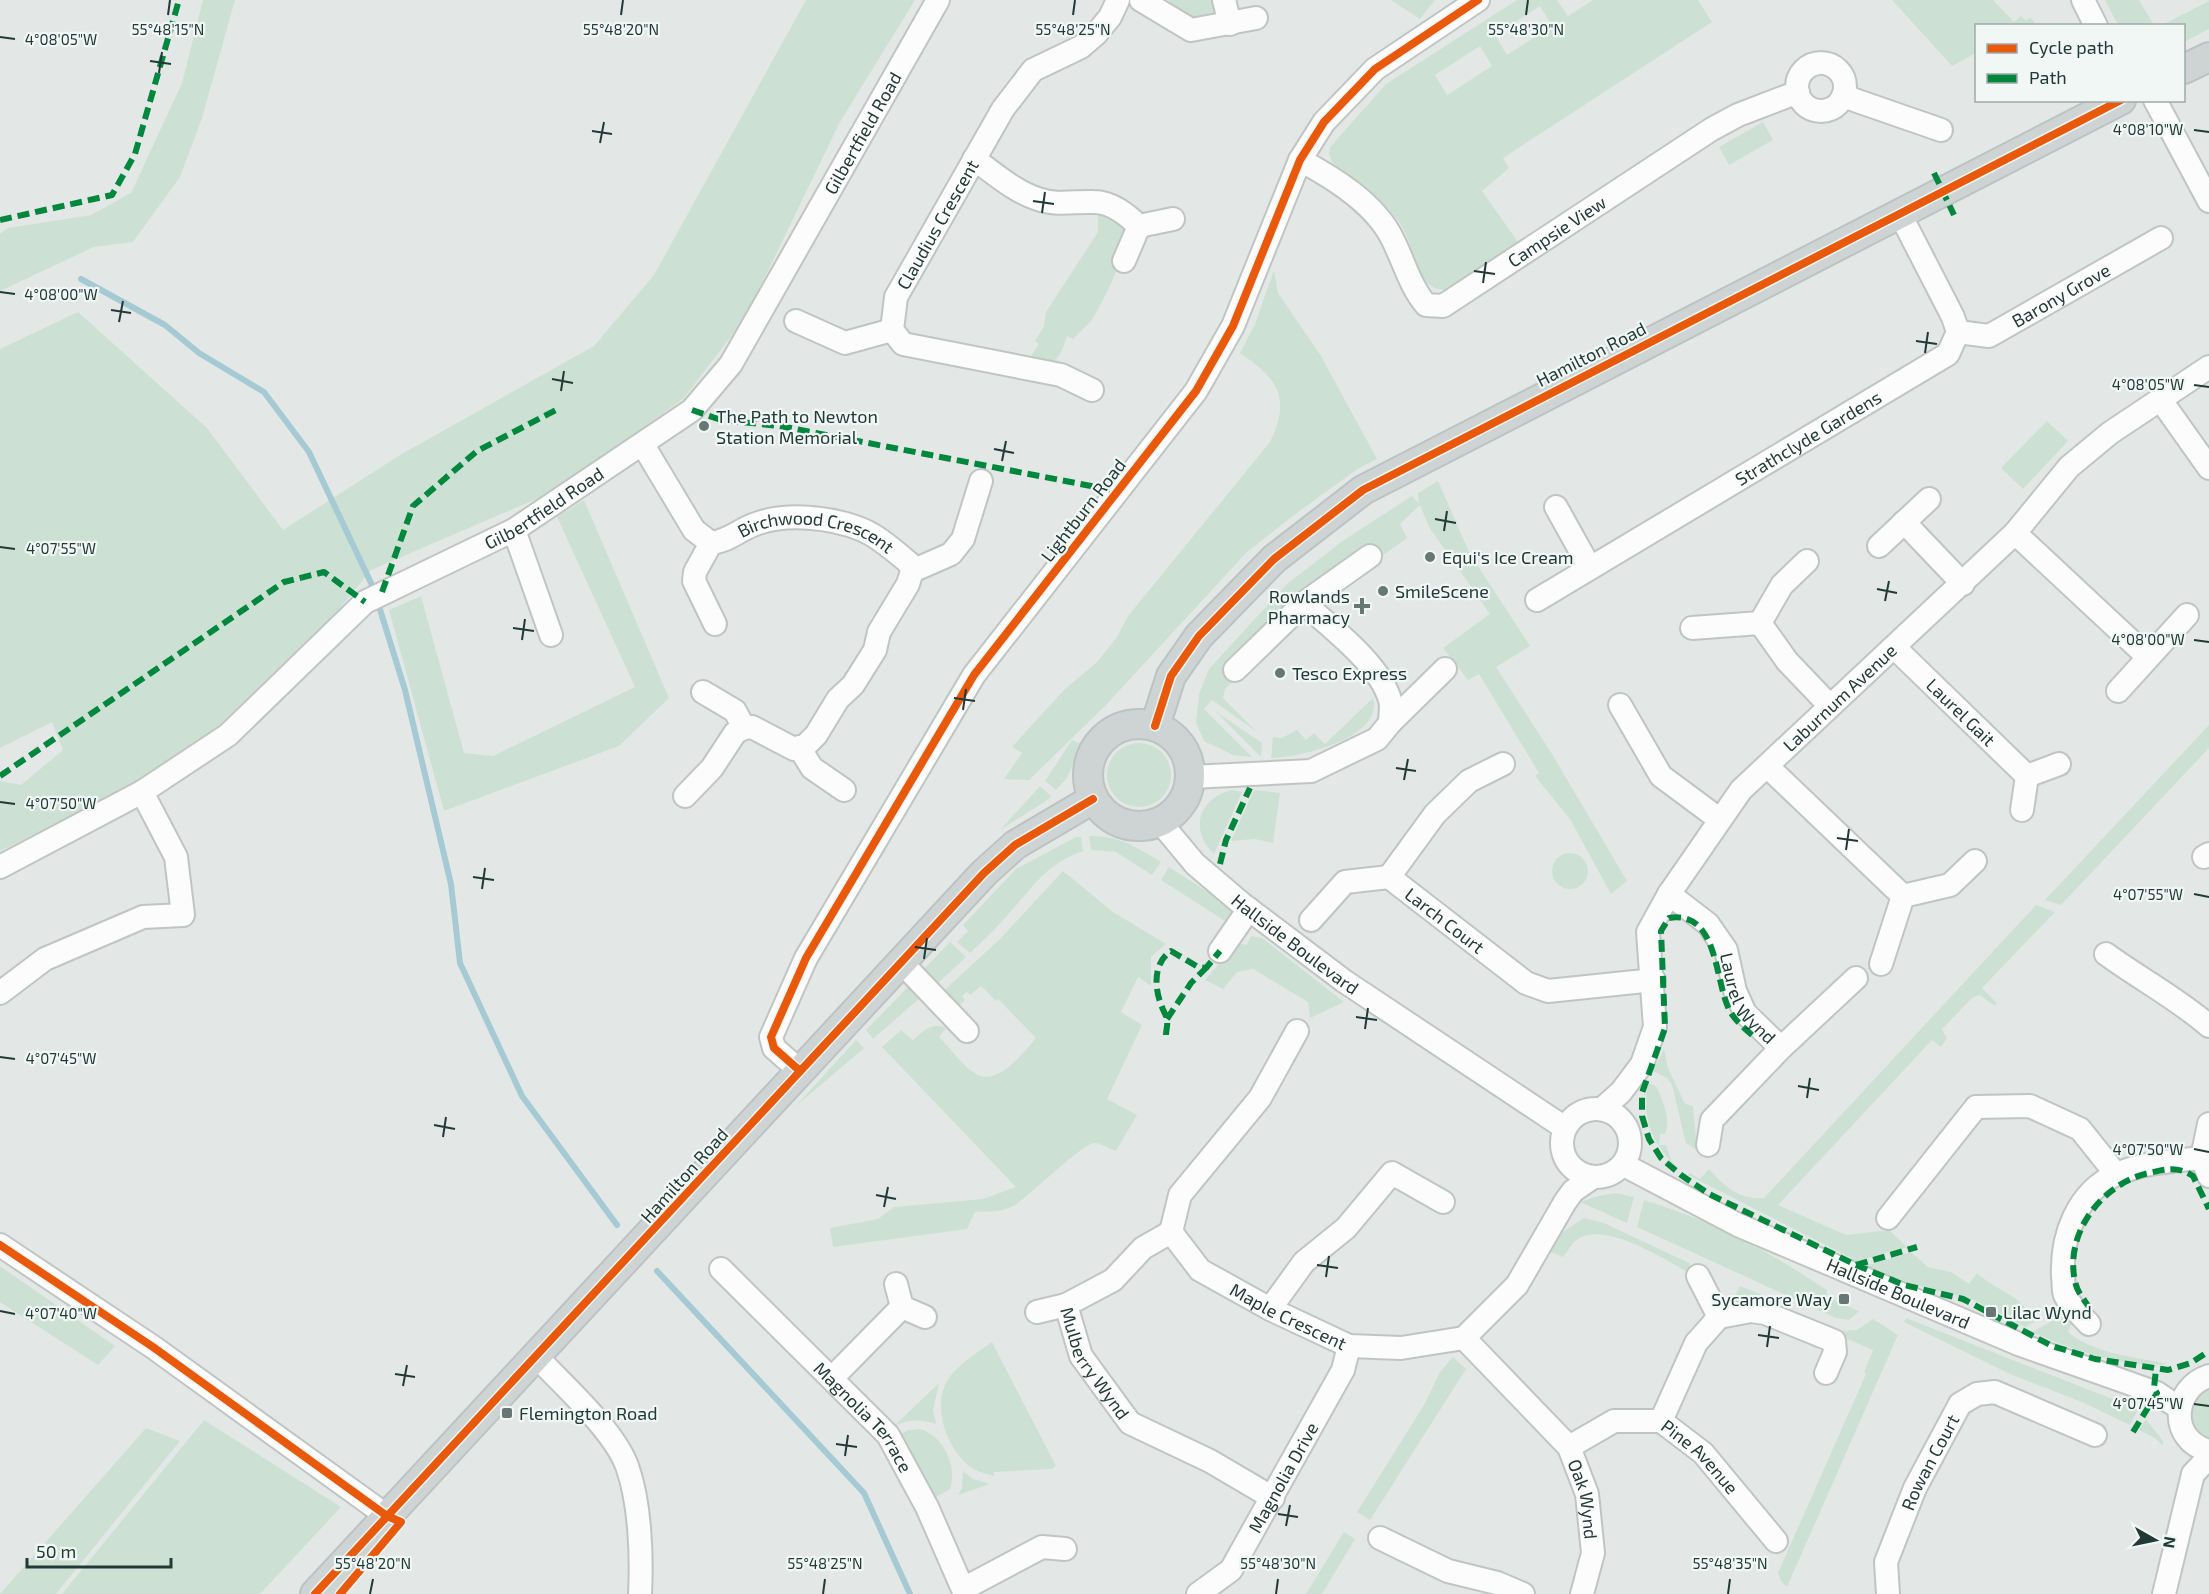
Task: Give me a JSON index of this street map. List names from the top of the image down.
{
  "streets": {
    "main road": ["Hamilton Road"],
    "street": [
      "Gilbertfield Road",
      "Claudius Crescent",
      "Campsie View",
      "Barony Grove",
      "Strathclyde Gardens",
      "Lightburn Road",
      "Birchwood Crescent",
      "Laburnum Avenue",
      "Laurel Gait",
      "Larch Court",
      "Hallside Boulevard",
      "Laurel Wynd",
      "Maple Crescent",
      "Mulberry Wynd",
      "Magnolia Terrace",
      "Pine Avenue",
      "Rowan Court",
      "Magnolia Drive",
      "Oak Wynd"
    ]
  },
  "crossings": [
    ["Gilbertfield Road", "Birchwood Crescent"],
    ["Campsie View", "Lightburn Road"],
    ["Barony Grove", "Strathclyde Gardens"],
    ["Hamilton Road", "Lightburn Road"],
    ["Hamilton Road", "Hallside Boulevard"],
    ["Laburnum Avenue", "Laurel Gait"],
    ["Laburnum Avenue", "Larch Court"],
    ["Laburnum Avenue", "Hallside Boulevard"],
    ["Laburnum Avenue", "Laurel Wynd"],
    ["Maple Crescent", "Mulberry Wynd"],
    ["Maple Crescent", "Magnolia Drive"],
    ["Maple Crescent", "Oak Wynd"],
    ["Mulberry Wynd", "Magnolia Drive"],
    ["Pine Avenue", "Oak Wynd"]
  ],
  "places": {
    "other": [
      "The Path to Newton Station Memorial",
      "Equi's Ice Cream",
      "SmileScene",
      "Tesco Express"
    ],
    "health": ["Rowlands Pharmacy"],
    "transit": ["Sycamore Way", "Lilac Wynd", "Flemington Road"]
  },
  "legend": ["Cycle path", "Path"],
  "scale_bar": "50 m",
  "north": "right",
  "coordinates": [
    "55°48'15\"N",
    "55°48'20\"N",
    "55°48'25\"N",
    "55°48'30\"N",
    "4°08'05\"W",
    "4°08'10\"W",
    "4°08'00\"W",
    "4°07'55\"W",
    "4°07'50\"W",
    "4°07'45\"W",
    "4°07'40\"W",
    "55°48'35\"N"
  ]
}
